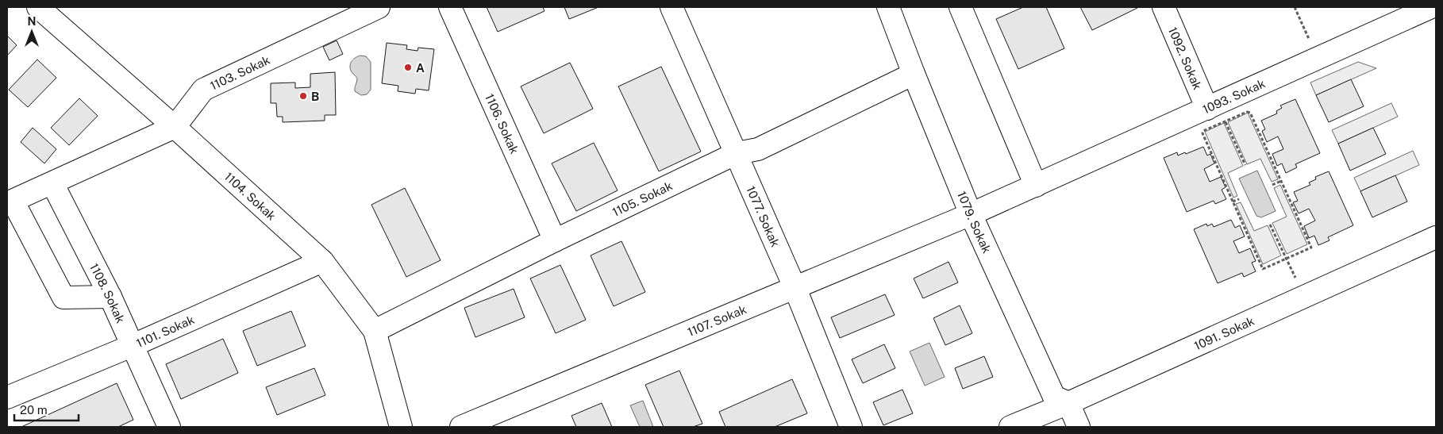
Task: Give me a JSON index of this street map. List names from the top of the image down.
{
  "streets": {
    "street": [
      "1092. Sokak",
      "1103. Sokak",
      "1093. Sokak",
      "1106. Sokak",
      "1104. Sokak",
      "1105. Sokak",
      "1077. Sokak",
      "1079. Sokak",
      "1108. Sokak",
      "1107. Sokak",
      "1101. Sokak",
      "1091. Sokak"
    ]
  },
  "crossings": [
    ["1092. Sokak", "1093. Sokak"],
    ["1103. Sokak", "1104. Sokak"],
    ["1103. Sokak", "1108. Sokak"],
    ["1093. Sokak", "1079. Sokak"],
    ["1093. Sokak", "1107. Sokak"],
    ["1106. Sokak", "1105. Sokak"],
    ["1104. Sokak", "1105. Sokak"],
    ["1104. Sokak", "1101. Sokak"],
    ["1105. Sokak", "1077. Sokak"],
    ["1105. Sokak", "1079. Sokak"],
    ["1077. Sokak", "1107. Sokak"],
    ["1079. Sokak", "1107. Sokak"],
    ["1079. Sokak", "1091. Sokak"],
    ["1108. Sokak", "1101. Sokak"]
  ],
  "places": ["A", "B"],
  "scale_bar": "20 m",
  "north": "top"
}
